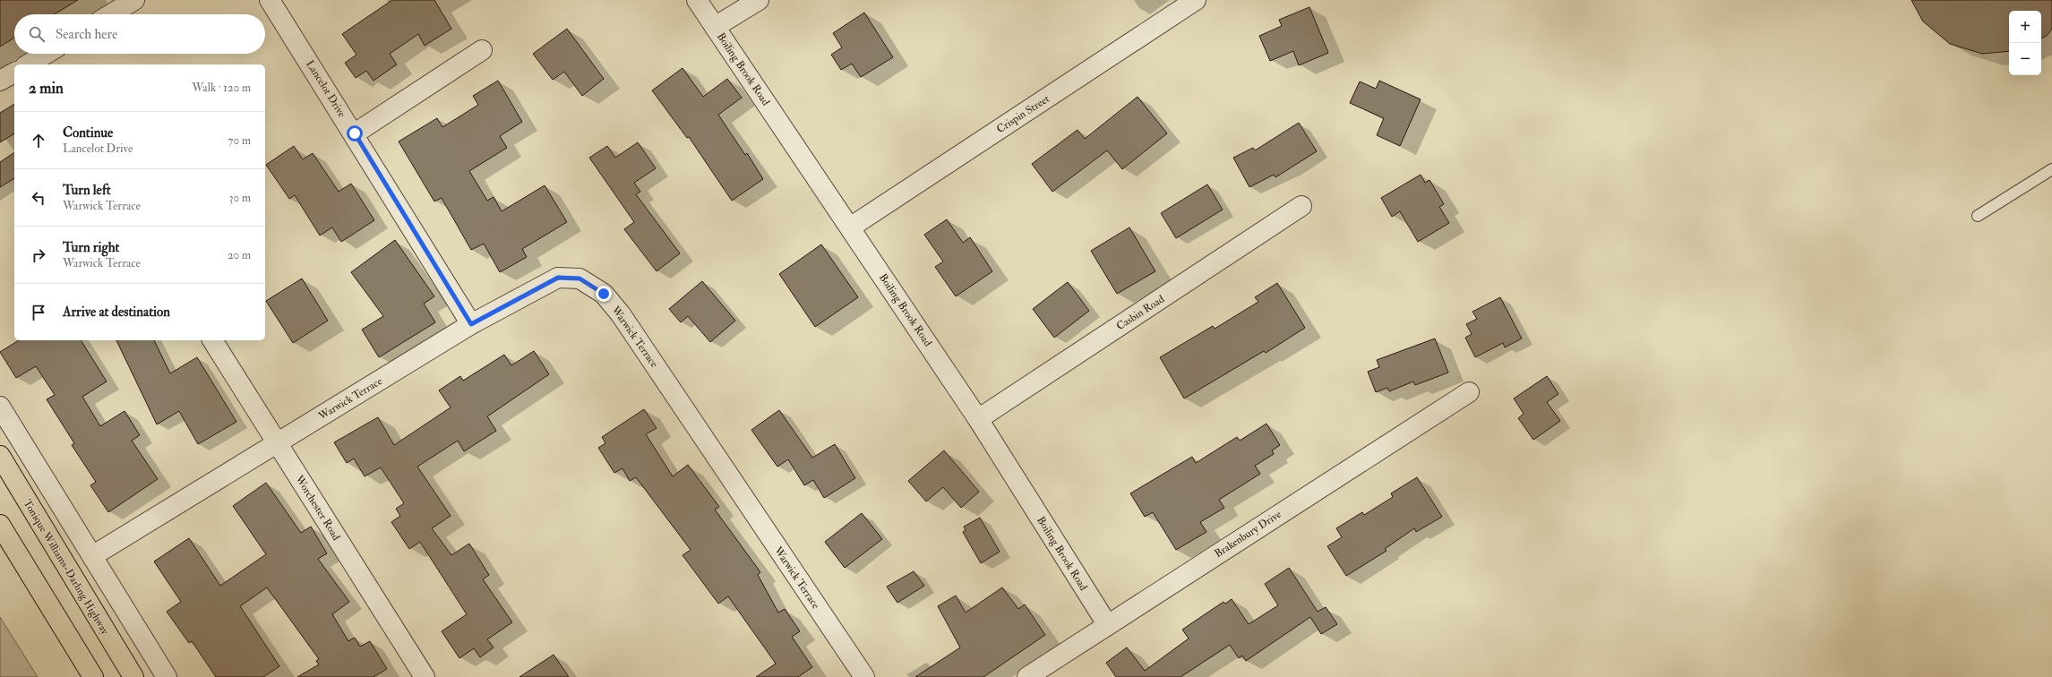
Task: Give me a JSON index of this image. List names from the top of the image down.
{
  "streets": {
    "highway": ["Tonique Williams-Darling Highway"],
    "street": [
      "Boiling Brook Road",
      "Lancelot Drive",
      "Crispin Street",
      "Casbin Road",
      "Warwick Terrace",
      "Worchester Road",
      "Brakenbury Drive"
    ]
  },
  "crossings": [
    ["Boiling Brook Road", "Crispin Street"],
    ["Boiling Brook Road", "Casbin Road"],
    ["Boiling Brook Road", "Brakenbury Drive"],
    ["Lancelot Drive", "Warwick Terrace"],
    ["Warwick Terrace", "Worchester Road"]
  ],
  "page": {
    "map_buttons": ["+", "−"],
    "search": "Search here",
    "heading": ["2 min", "Walk · 120 m"],
    "list": [
      ["Continue", "Lancelot Drive", "70 m"],
      ["Turn left", "Warwick Terrace", "30 m"],
      ["Turn right", "Warwick Terrace", "20 m"],
      "Arrive at destination"
    ]
  }
}
